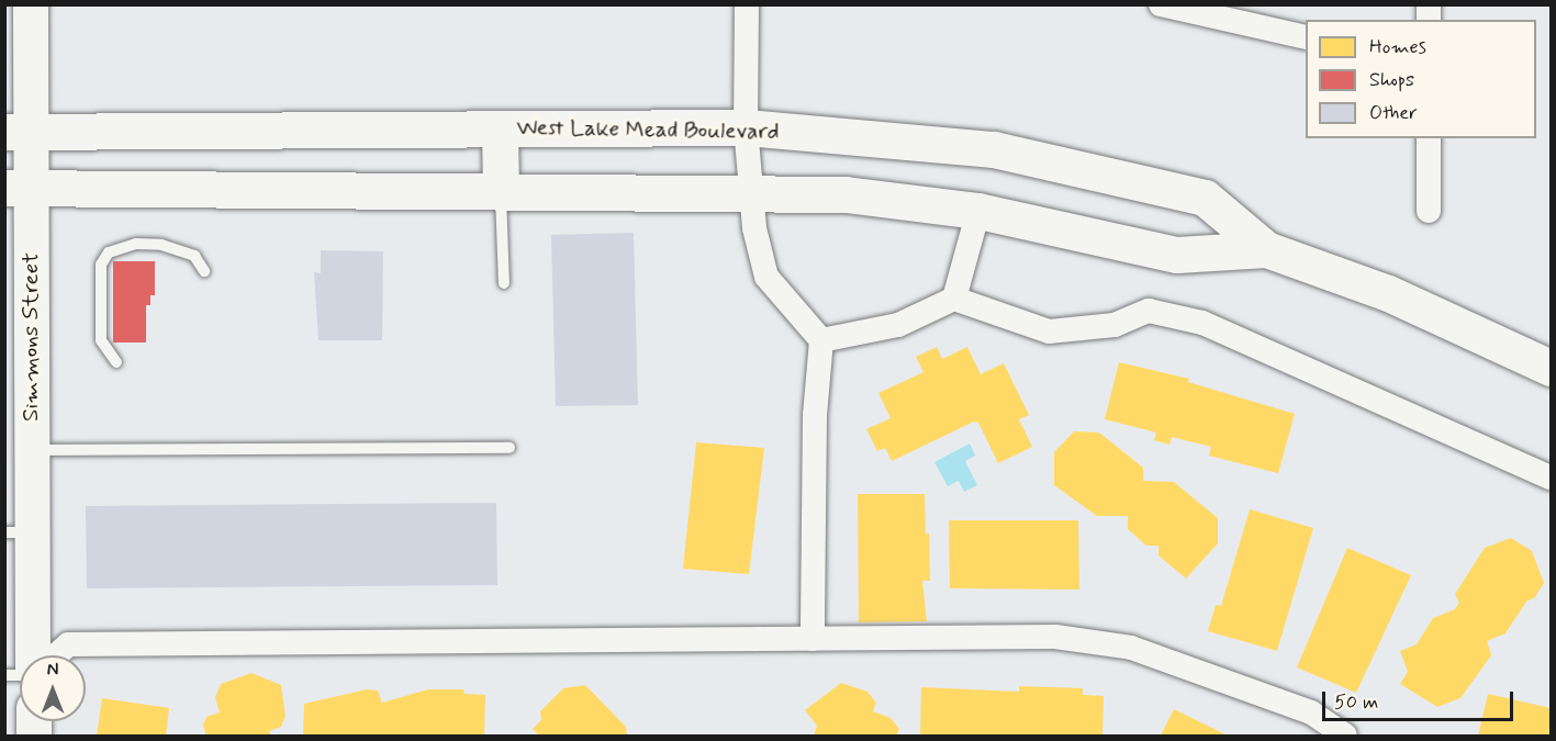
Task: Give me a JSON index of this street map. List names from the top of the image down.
{
  "streets": {
    "main road": ["West Lake Mead Boulevard", "Simmons Street"]
  },
  "crossings": [
    ["West Lake Mead Boulevard", "Simmons Street"]
  ],
  "legend": ["Homes", "Shops", "Other"],
  "scale_bar": "50 m",
  "north": "top"
}
